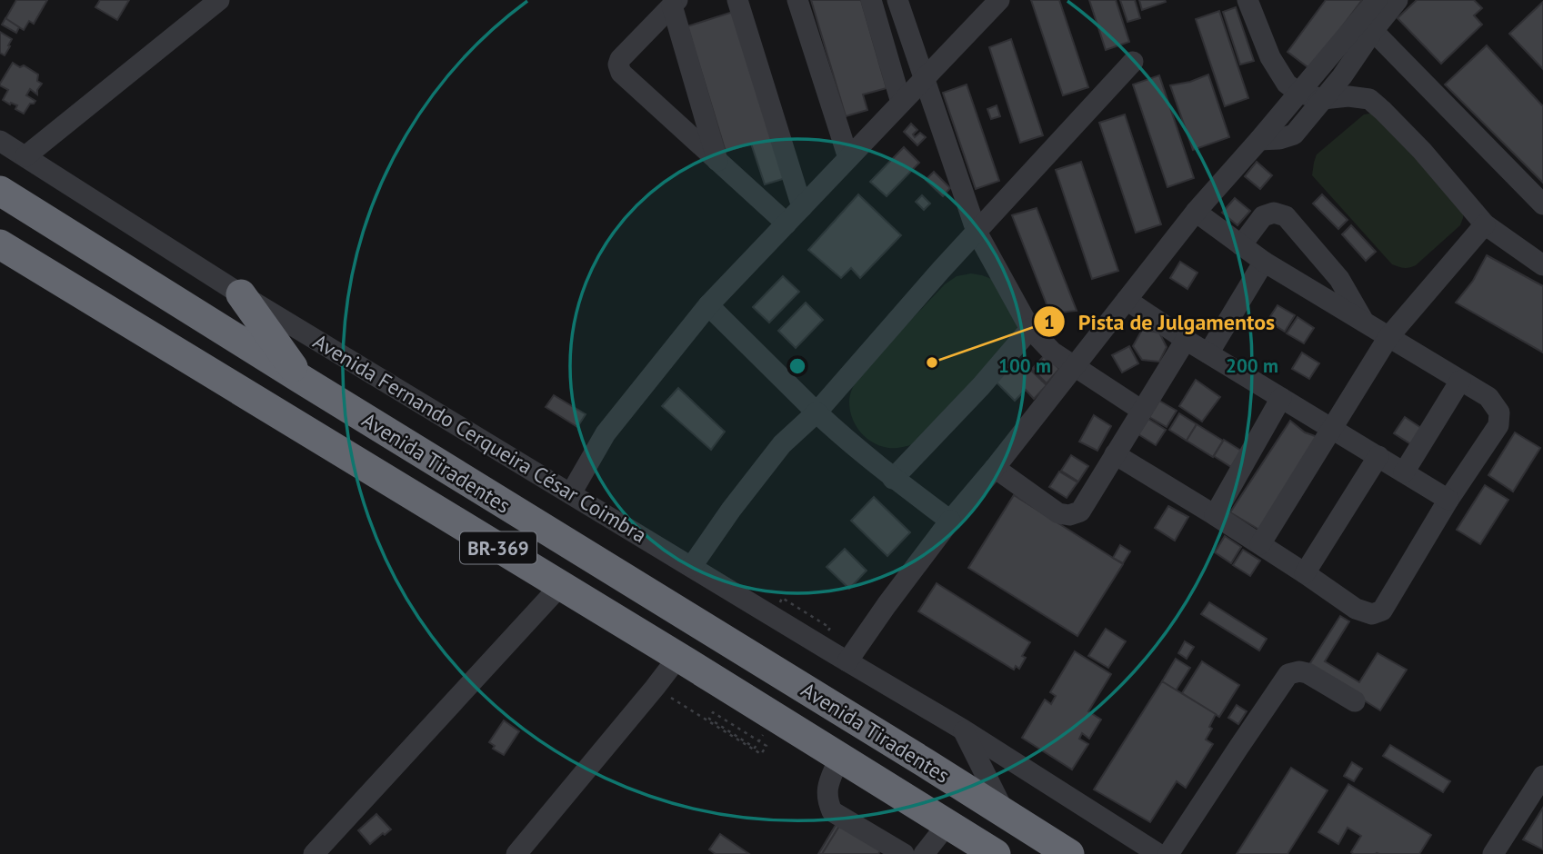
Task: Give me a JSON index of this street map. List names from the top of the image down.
{
  "streets": {
    "highway": ["Avenida Tiradentes", "BR-369"],
    "street": ["Avenida Fernando Cerqueira César Coimbra"]
  },
  "places": ["Pista de Julgamentos"],
  "rings": ["100 m", "200 m"]
}
